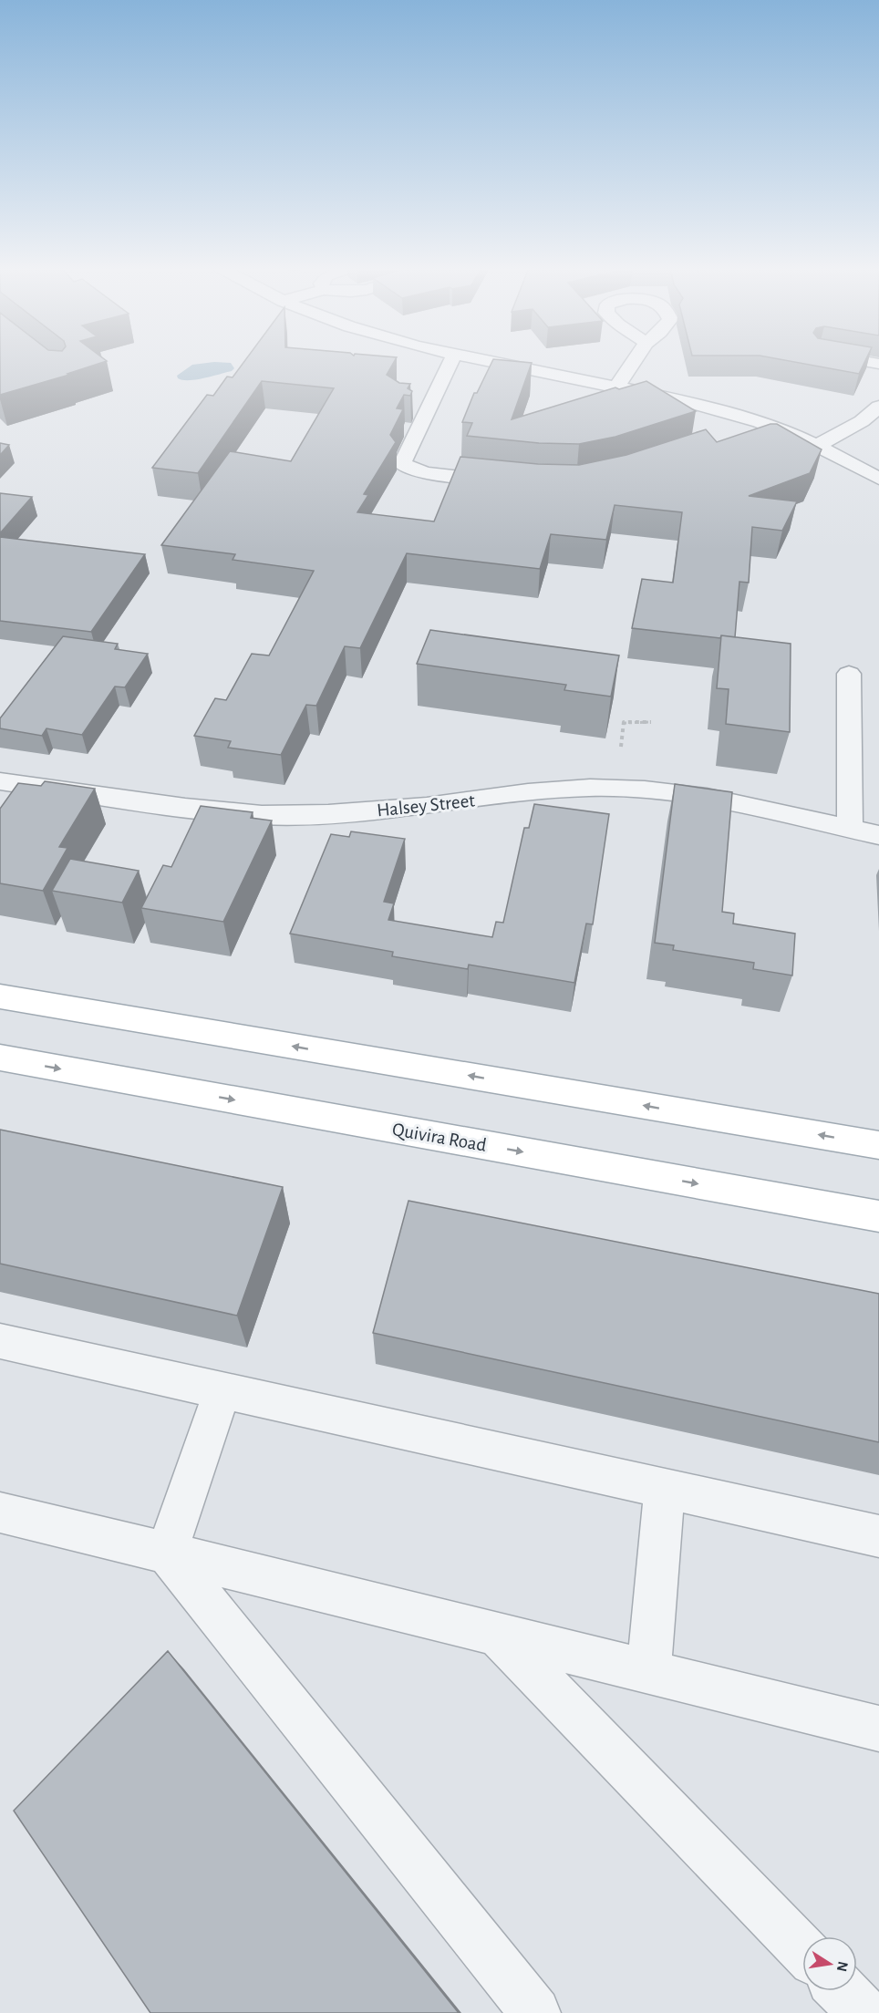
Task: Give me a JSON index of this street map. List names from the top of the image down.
{
  "streets": {
    "main road": ["Quivira Road"],
    "street": ["Halsey Street"]
  },
  "north": "right"
}
